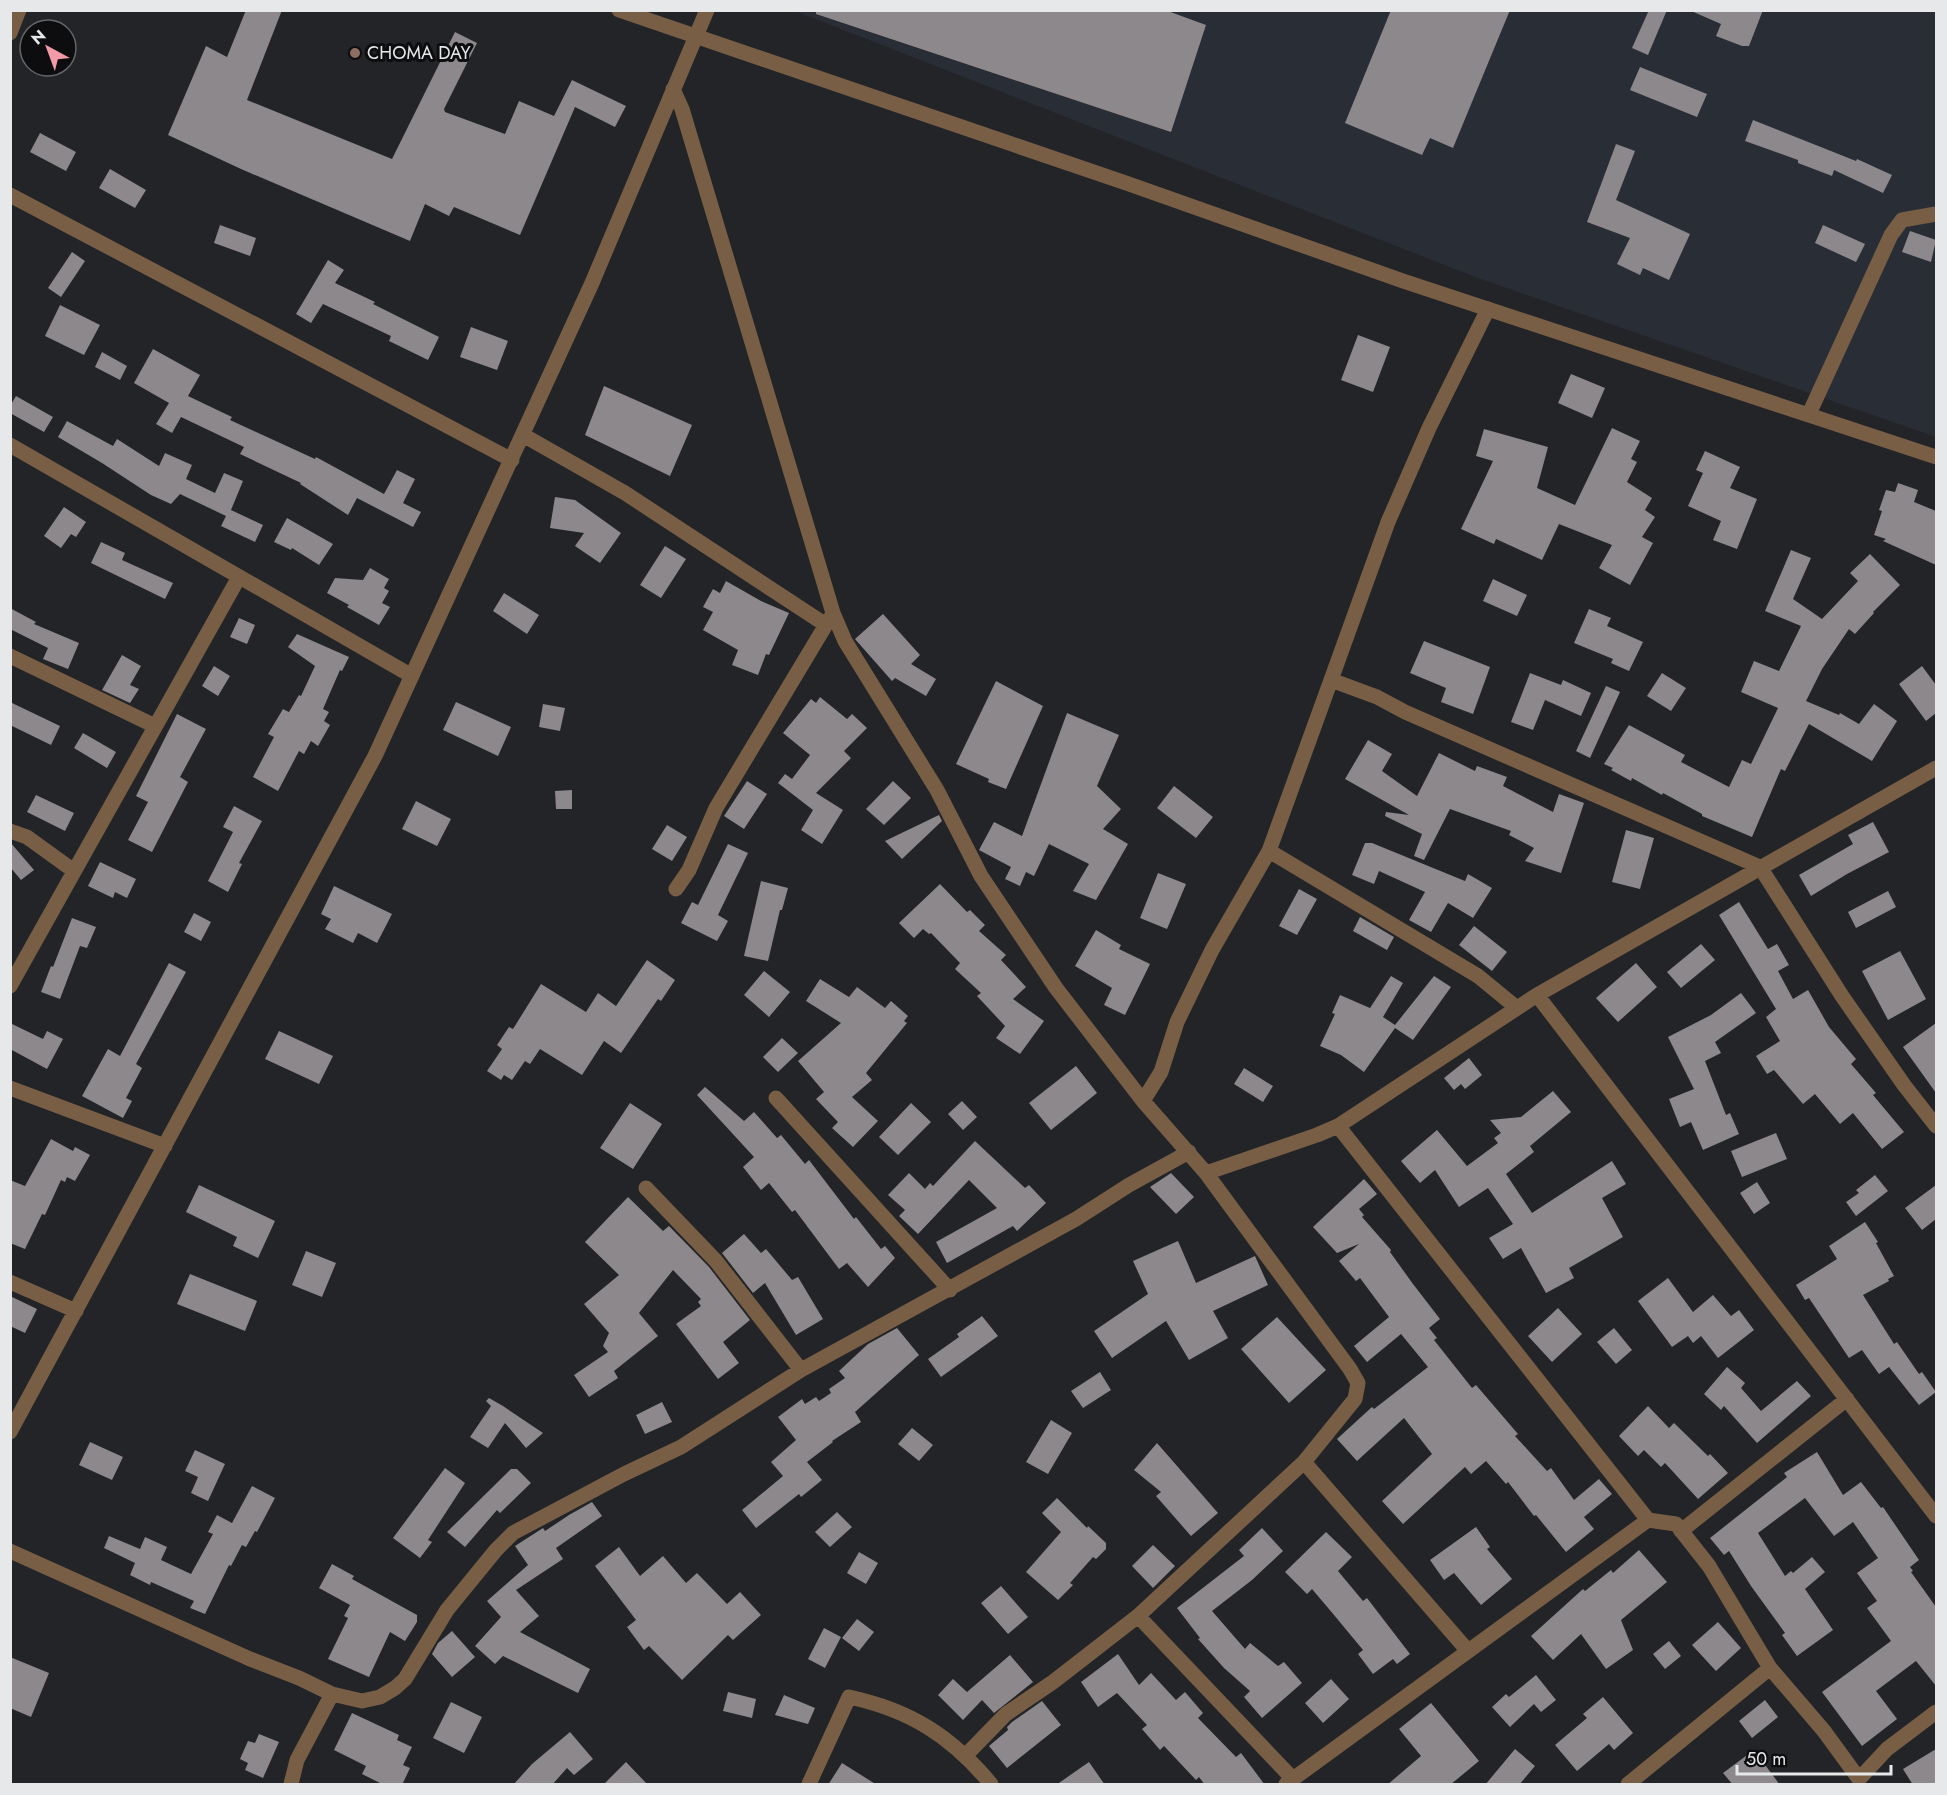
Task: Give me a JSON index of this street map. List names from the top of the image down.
{
  "places": ["CHOMA DAY"],
  "scale_bar": "50 m",
  "north": "top left"
}
